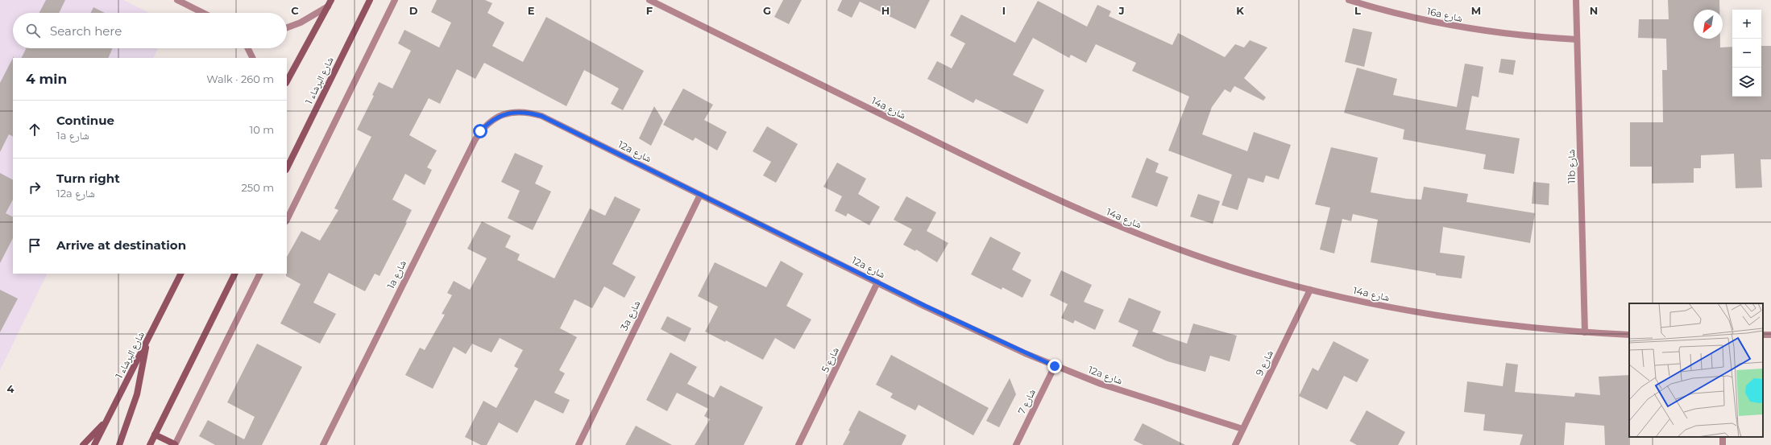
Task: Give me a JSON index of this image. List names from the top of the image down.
{
  "streets": {
    "street": [
      "16a شارع",
      "شارع البرشاء 1",
      "14a شارع",
      "12a شارع",
      "11b شارع",
      "1a شارع",
      "3a شارع",
      "شارع 5",
      "شارع 9",
      "شارع 7"
    ]
  },
  "crossings": [
    ["16a شارع", "11b شارع"],
    ["14a شارع", "11b شارع"],
    ["14a شارع", "شارع 9"],
    ["12a شارع", "1a شارع"],
    ["12a شارع", "3a شارع"],
    ["12a شارع", "شارع 5"],
    ["12a شارع", "شارع 9"],
    ["12a شارع", "شارع 7"]
  ],
  "north": "bottom left",
  "page": {
    "map_buttons": ["+", "−"],
    "search": "Search here",
    "heading": ["4 min", "Walk · 260 m"],
    "list": [
      ["Continue", "1a شارع", "10 m"],
      ["Turn right", "12a شارع", "250 m"],
      "Arrive at destination"
    ]
  },
  "grid": {
    "columns": [
      "C",
      "D",
      "E",
      "F",
      "G",
      "H",
      "I",
      "J",
      "K",
      "L",
      "M",
      "N"
    ],
    "rows": ["4"]
  }
}
